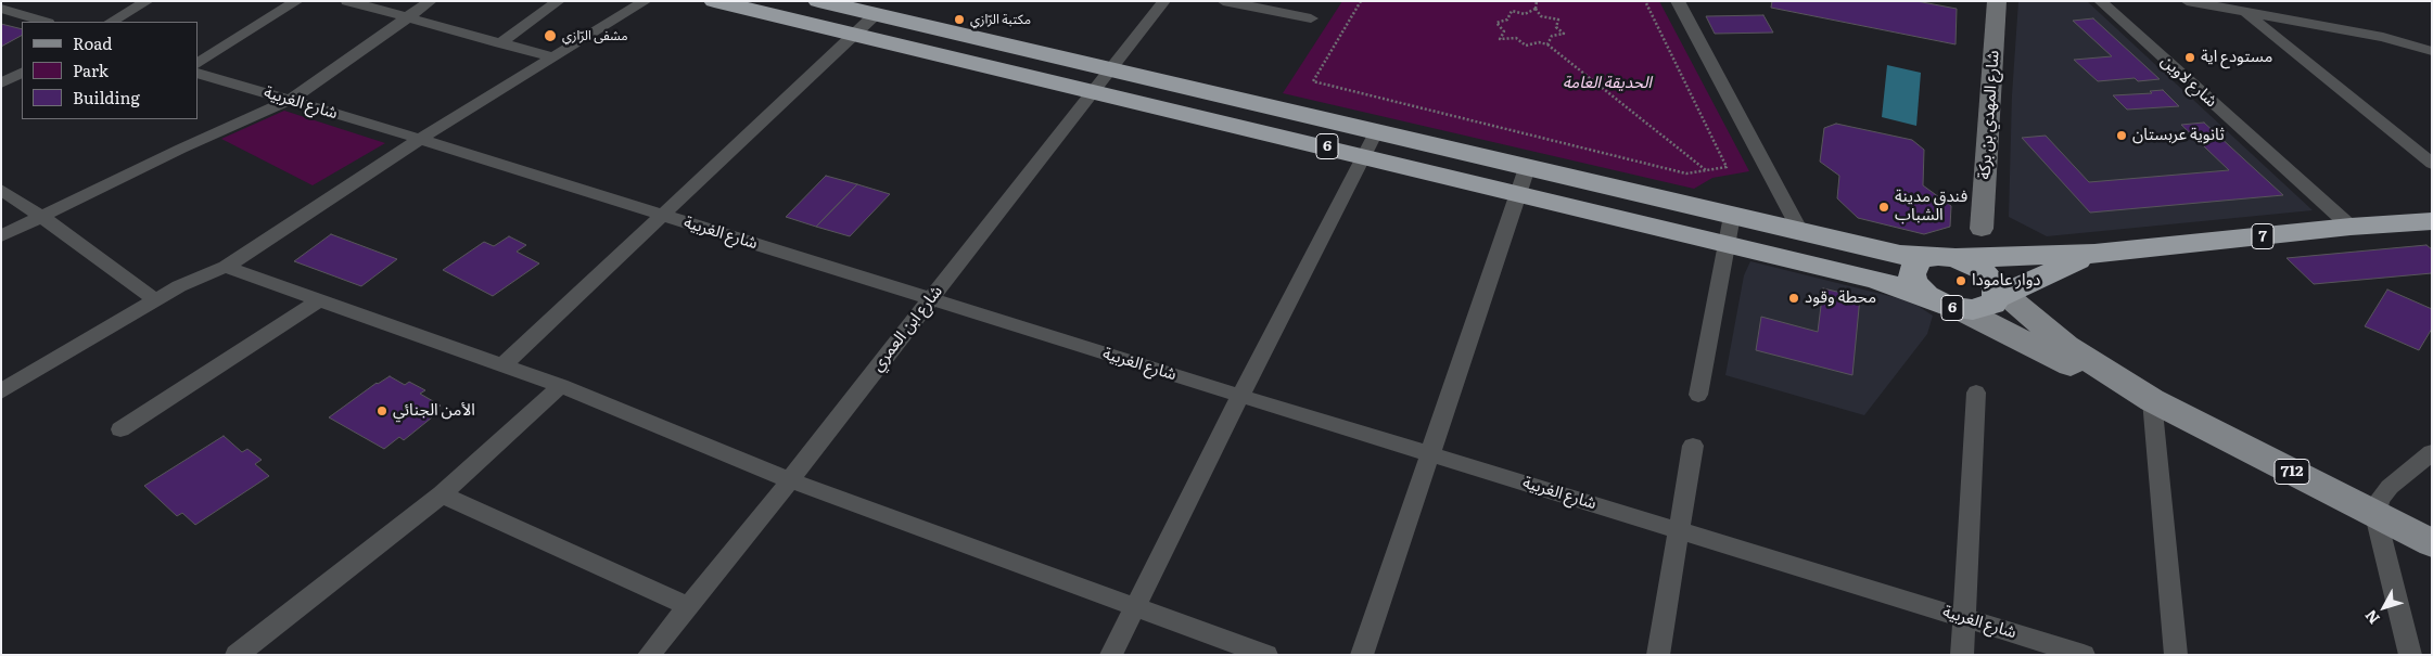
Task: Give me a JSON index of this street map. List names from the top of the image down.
{
  "streets": {
    "highway": ["6", "7"],
    "main road": ["712"],
    "street": [
      "شارع لاوين",
      "شارع الغربية",
      "شارع المهدي بن بركة",
      "شارع ابن العمري"
    ]
  },
  "crossings": [
    ["شارع لاوين", "7"],
    ["شارع الغربية", "شارع ابن العمري"],
    ["6", "7"],
    ["6", "شارع ابن العمري"],
    ["6", "712"],
    ["7", "712"]
  ],
  "parks": ["الحديقة العامة"],
  "places": [
    "مكتبة الرّازي",
    "مشفى الرّازي",
    "مستودع اية",
    "ثانوية عربستان",
    "فندق مدينة الشباب",
    "دوار عامودا",
    "محطة وقود",
    "الأمن الجنائي"
  ],
  "legend": ["Road", "Park", "Building"],
  "north": "bottom left"
}
